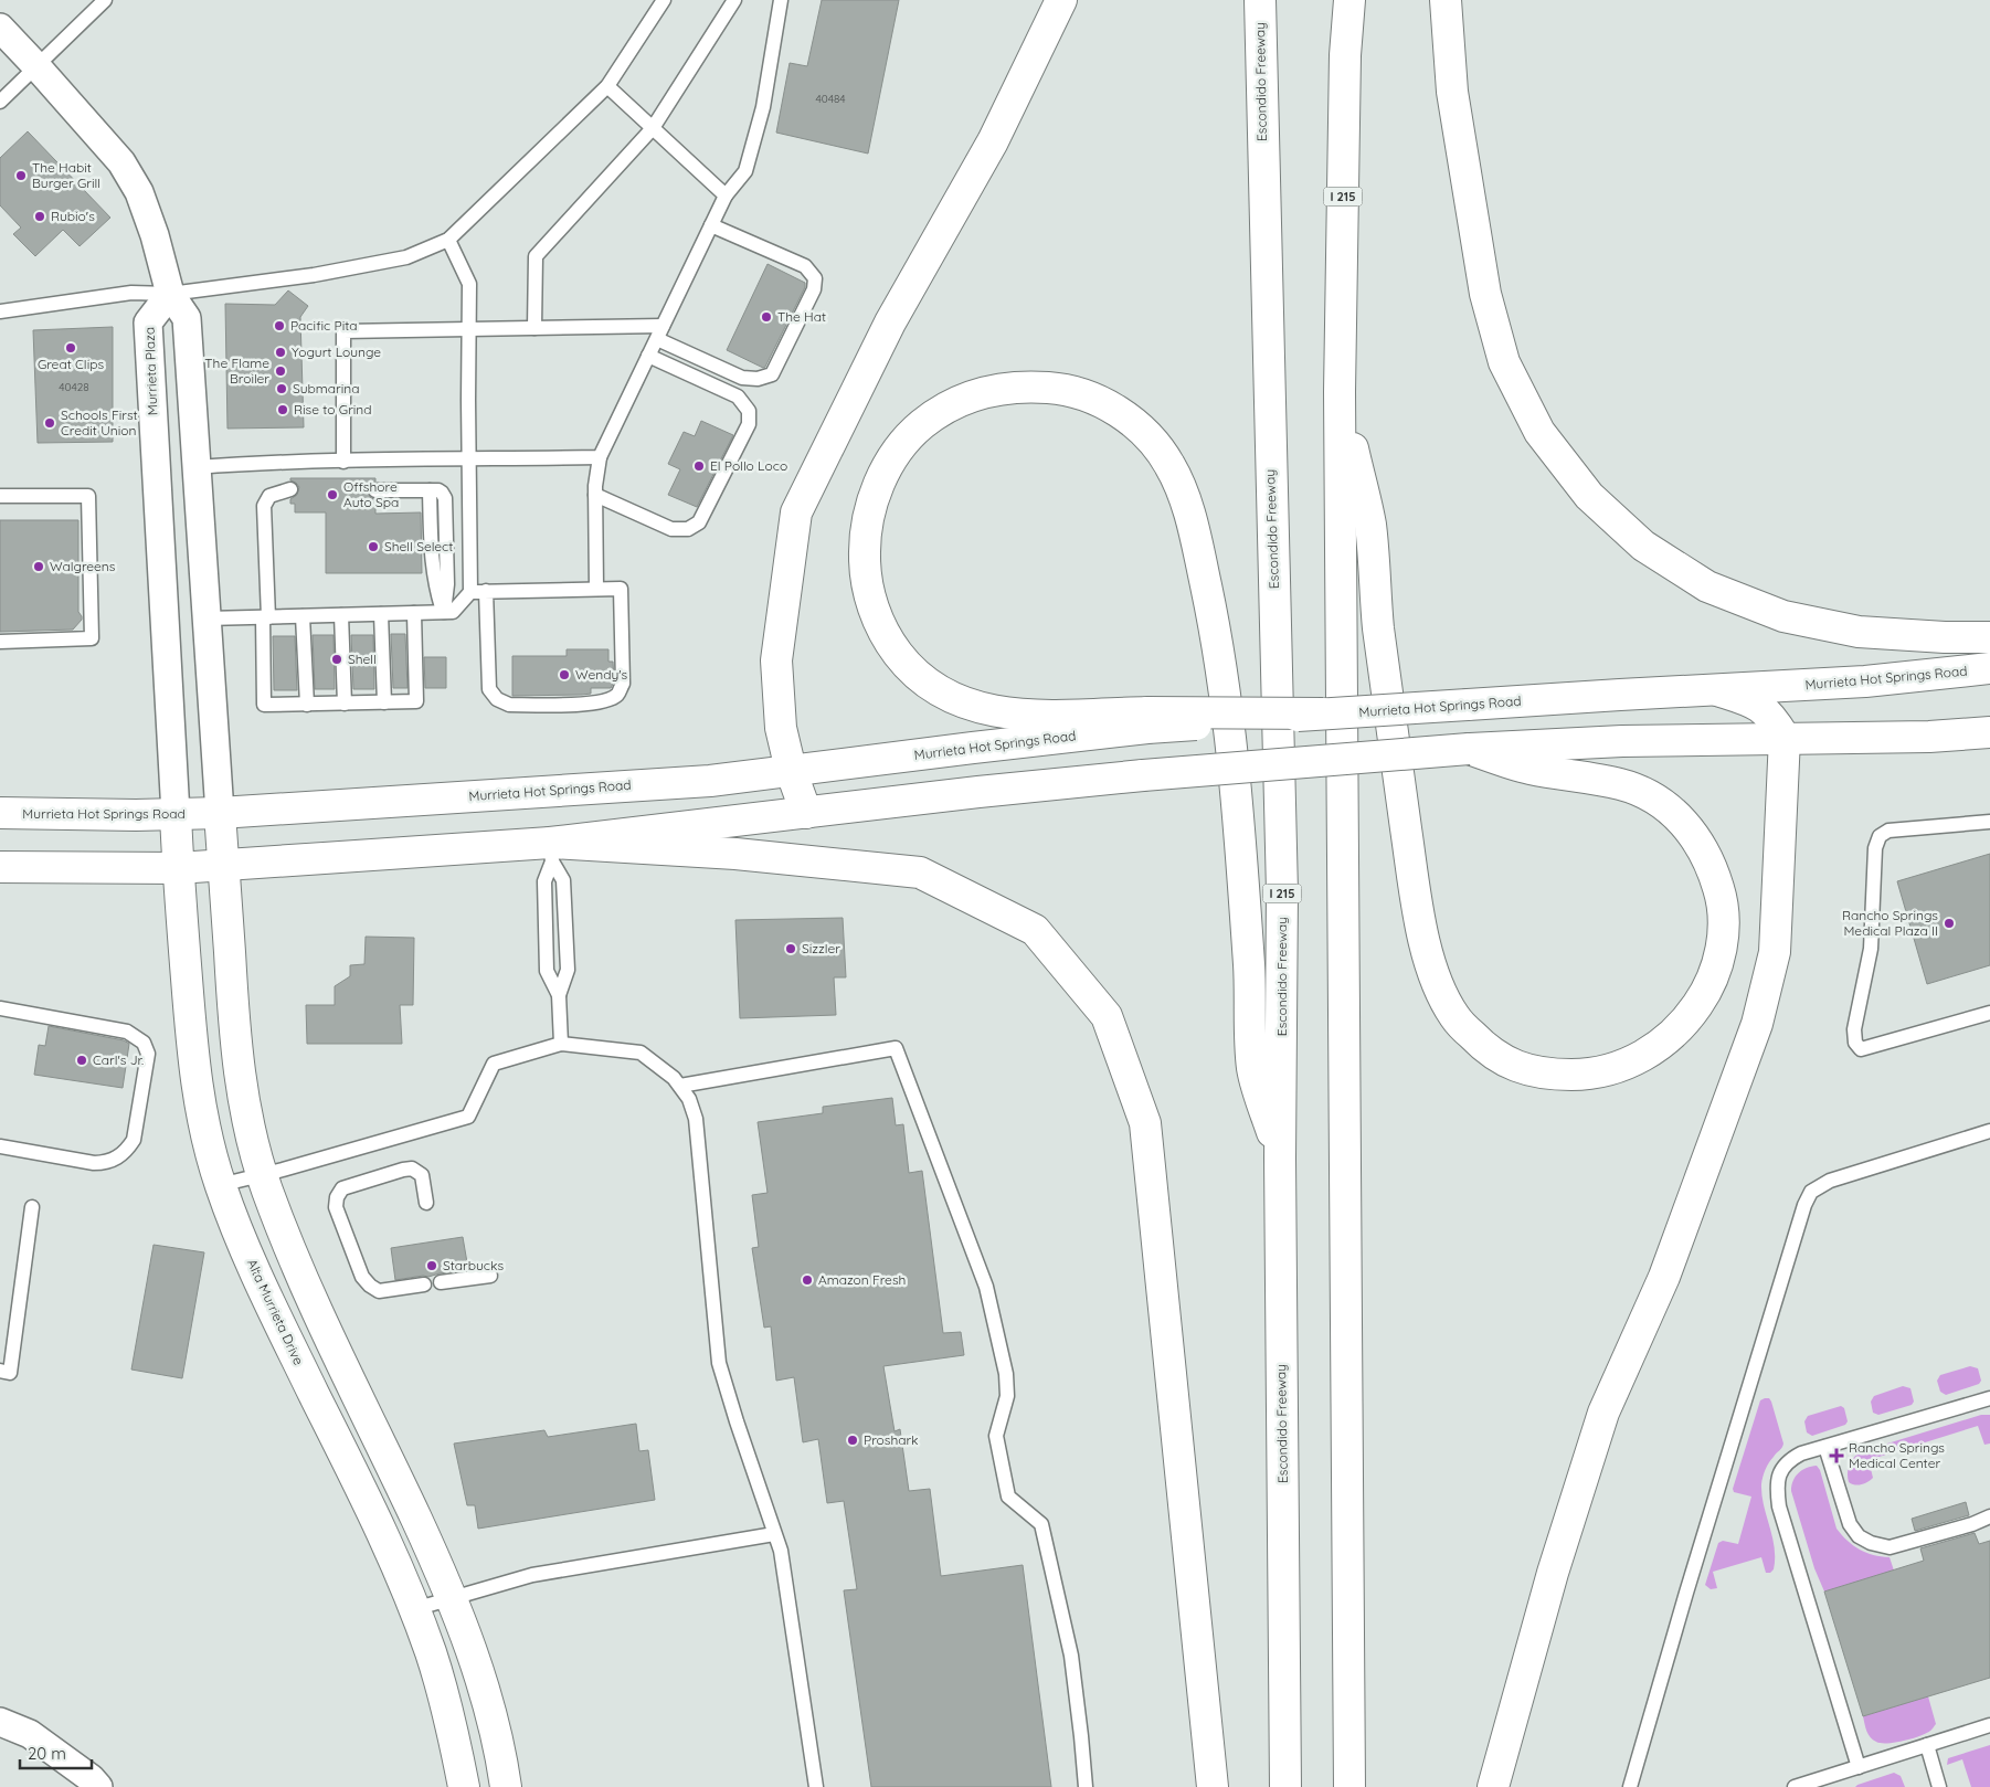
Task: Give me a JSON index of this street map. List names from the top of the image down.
{
  "streets": {
    "main road": [
      "Escondido Freeway",
      "I 215",
      "Murrieta Hot Springs Road",
      "Alta Murrieta Drive"
    ],
    "street": ["Murrieta Plaza"]
  },
  "crossings": [
    ["Murrieta Plaza", "Murrieta Hot Springs Road"],
    ["Murrieta Plaza", "Alta Murrieta Drive"],
    ["Murrieta Hot Springs Road", "Alta Murrieta Drive"]
  ],
  "places": {
    "other": [
      "The Habit Burger Grill",
      "Rubio's",
      "The Hat",
      "Pacific Pita",
      "Great Clips",
      "Yogurt Lounge",
      "The Flame Broiler",
      "Submarina",
      "Rise to Grind",
      "Schools First Credit Union",
      "El Pollo Loco",
      "Offshore Auto Spa",
      "Shell Select",
      "Walgreens",
      "Shell",
      "Wendy's",
      "Rancho Springs Medical Plaza II",
      "Sizzler",
      "Carl's Jr.",
      "Starbucks",
      "Amazon Fresh",
      "Proshark"
    ],
    "health": ["Rancho Springs Medical Center"]
  },
  "house_numbers": ["40484", "40428"],
  "scale_bar": "20 m"
}
